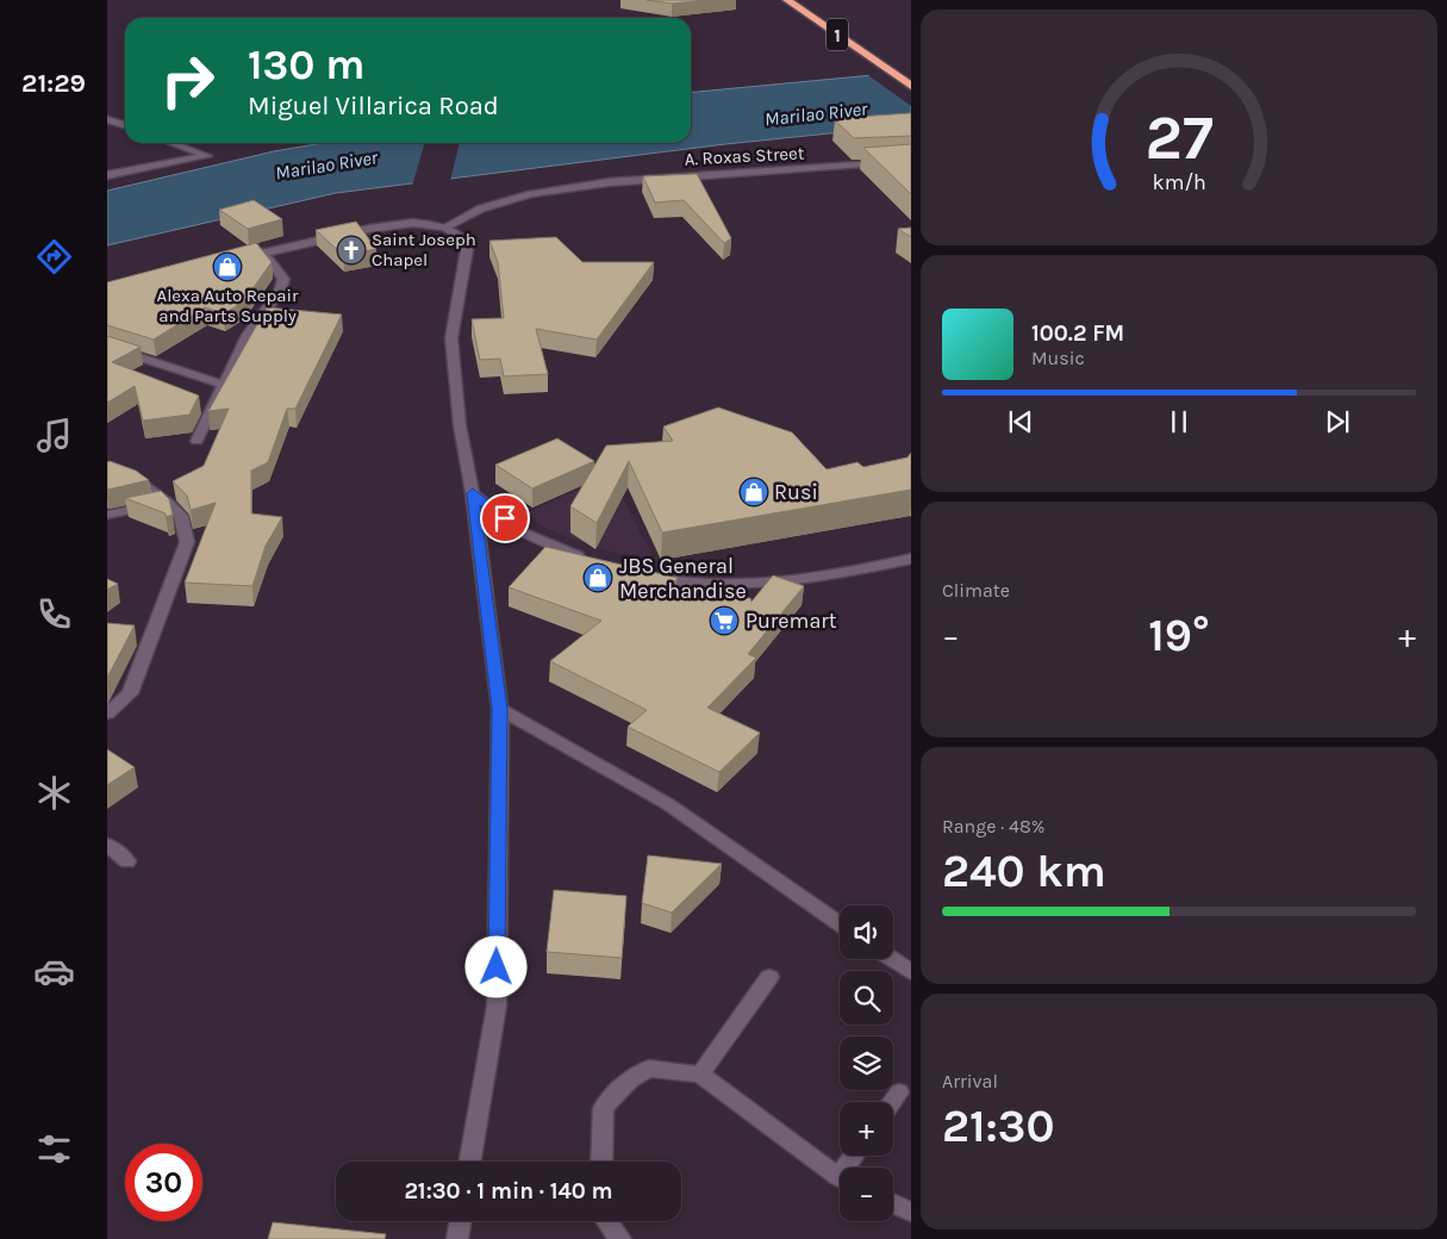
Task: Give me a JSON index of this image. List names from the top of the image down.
{
  "streets": {
    "highway": ["1"],
    "street": ["A. Roxas Street"]
  },
  "water": ["Marilao River"],
  "places": {
    "church": ["Saint Joseph Chapel"],
    "shop": ["Alexa Auto Repair and Parts Supply", "Rusi", "JBS General Merchandise"],
    "supermarket": ["Puremart"]
  },
  "page": {
    "tabs": "21:29",
    "turn": ["130 m", "Miguel Villarica Road"],
    "song": ["100.2 FM", "Music"],
    "tile": [
      "Climate",
      ["Range · 48%", "240 km"],
      ["Arrival", "21:30"]
    ],
    "heat": ["−", "19°", "+"],
    "map_buttons": ["+", "−"],
    "limit": "30",
    "trip": "21:30 · 1 min · 140 m",
    "gauge": ["27", "km/h"]
  }
}
